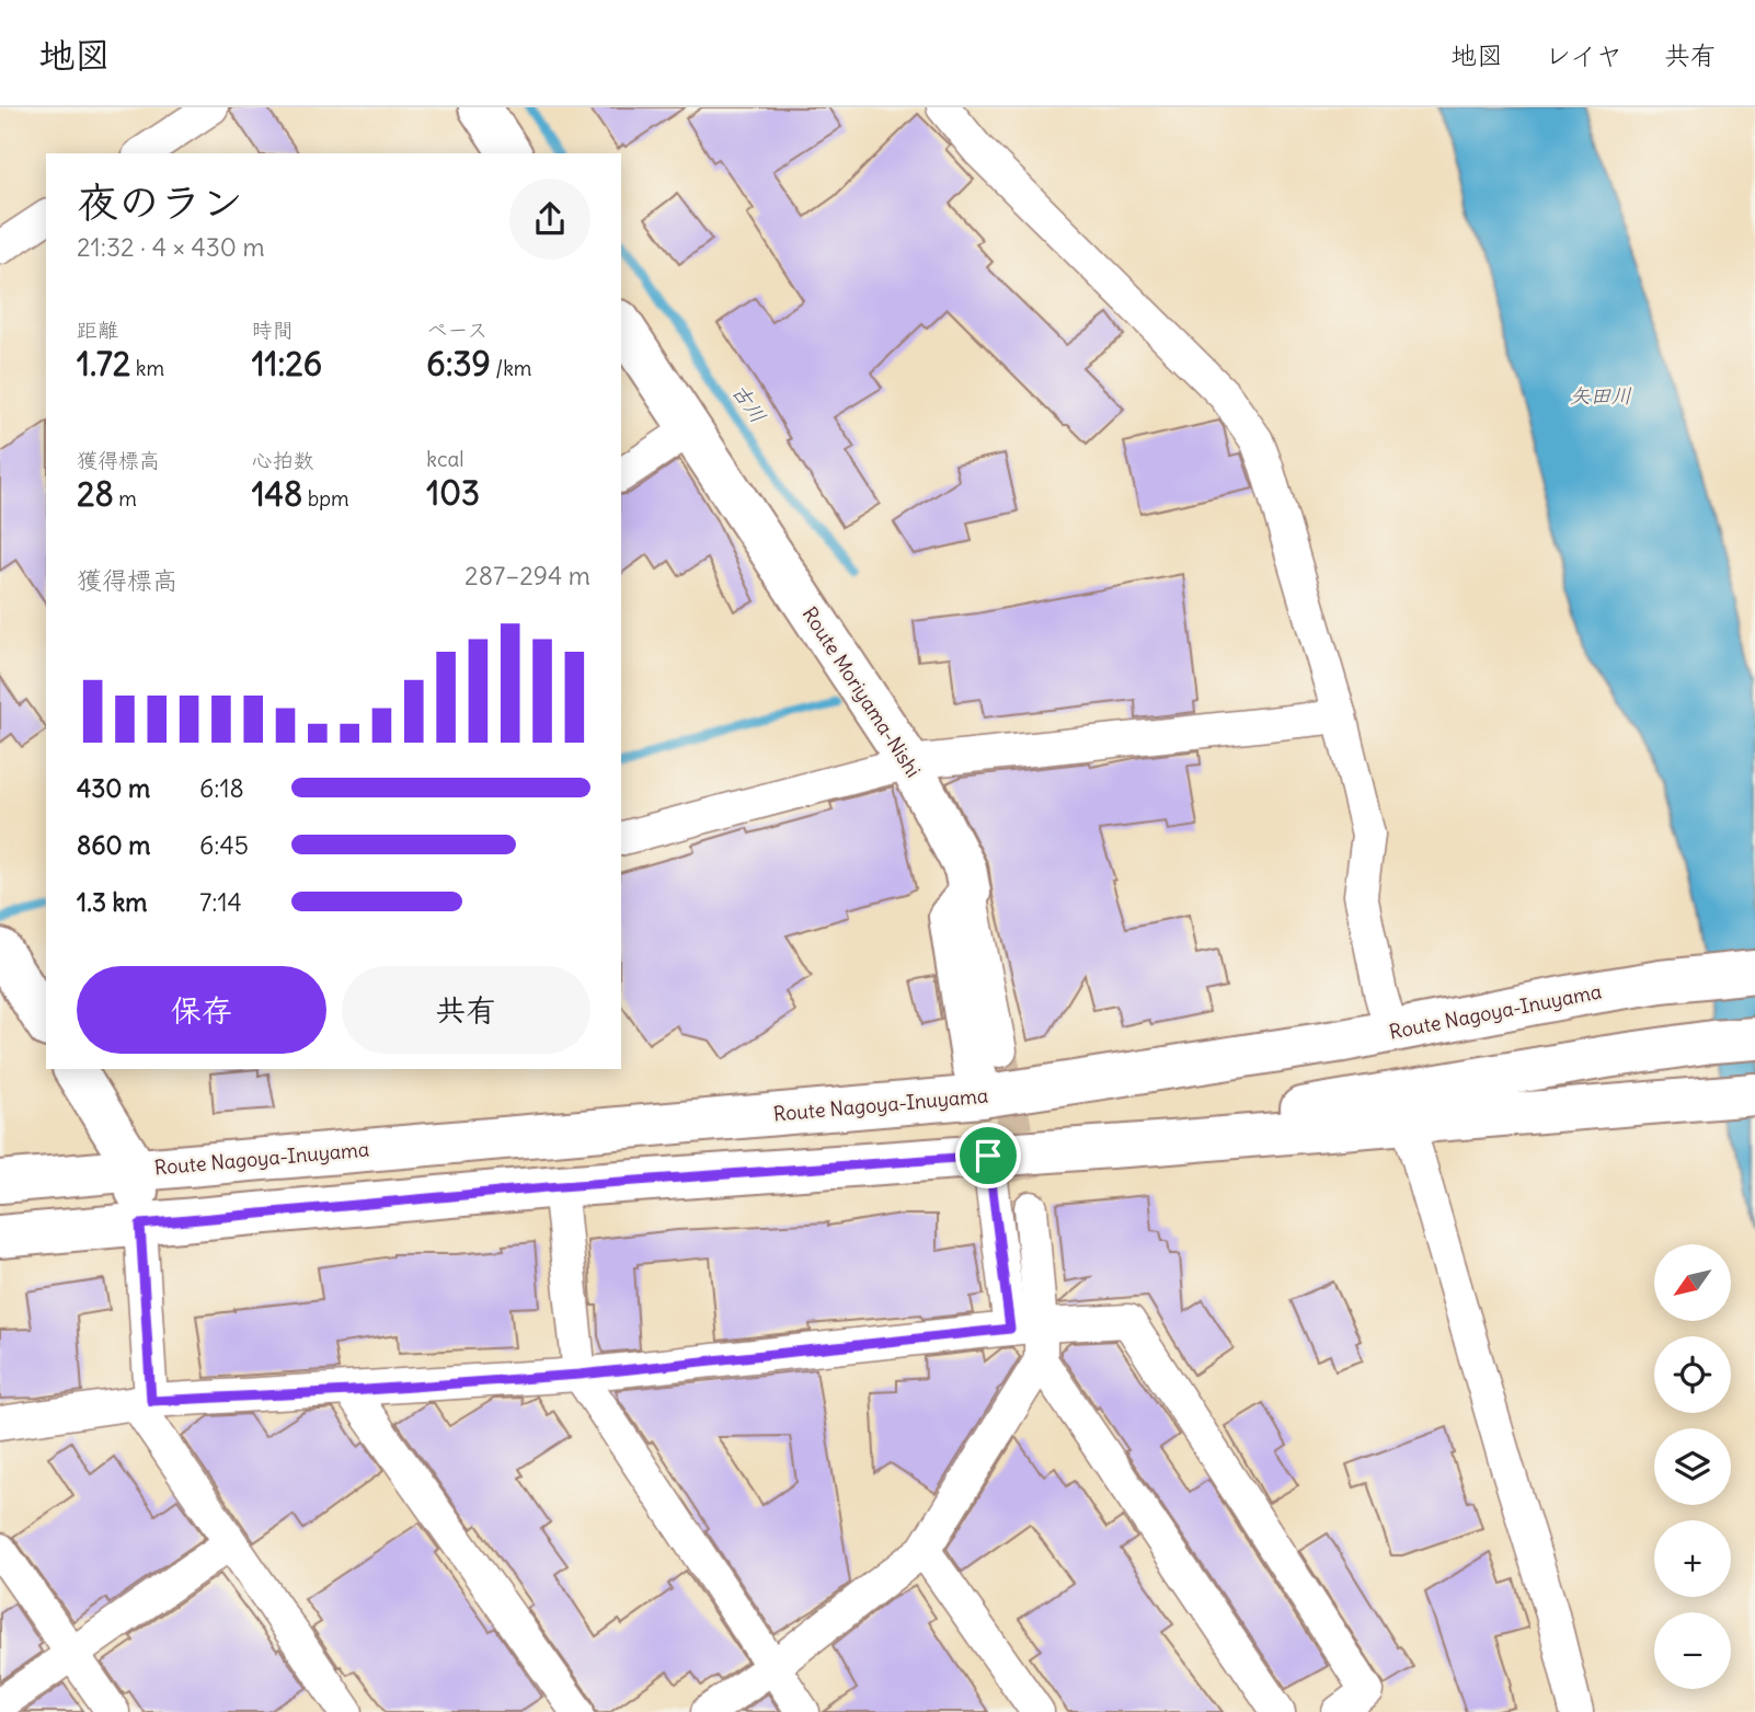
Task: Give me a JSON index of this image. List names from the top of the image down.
{
  "streets": {
    "main road": ["Route Moriyama-Nishi", "Route Nagoya-Inuyama"]
  },
  "water": ["矢田川", "古川"],
  "north": "bottom left",
  "page": {
    "header": "地図",
    "nav": ["地図", "レイヤ", "共有"],
    "heading": ["夜のラン", "21:32 · 4 × 430 m"],
    "stats": [
      ["距離", "1.72 km"],
      ["時間", "11:26"],
      ["ペース", "6:39 /km"],
      ["獲得標高", "28 m"],
      ["心拍数", "148 bpm"],
      ["kcal", "103"]
    ],
    "chart": ["獲得標高", "287–294 m"],
    "list": [
      {
        "name": "430 m",
        "note": "6:18"
      },
      {
        "name": "860 m",
        "note": "6:45"
      },
      {
        "name": "1.3 km",
        "note": "7:14"
      }
    ],
    "buttons": ["保存", "共有"],
    "map_buttons": ["+", "−"]
  }
}
